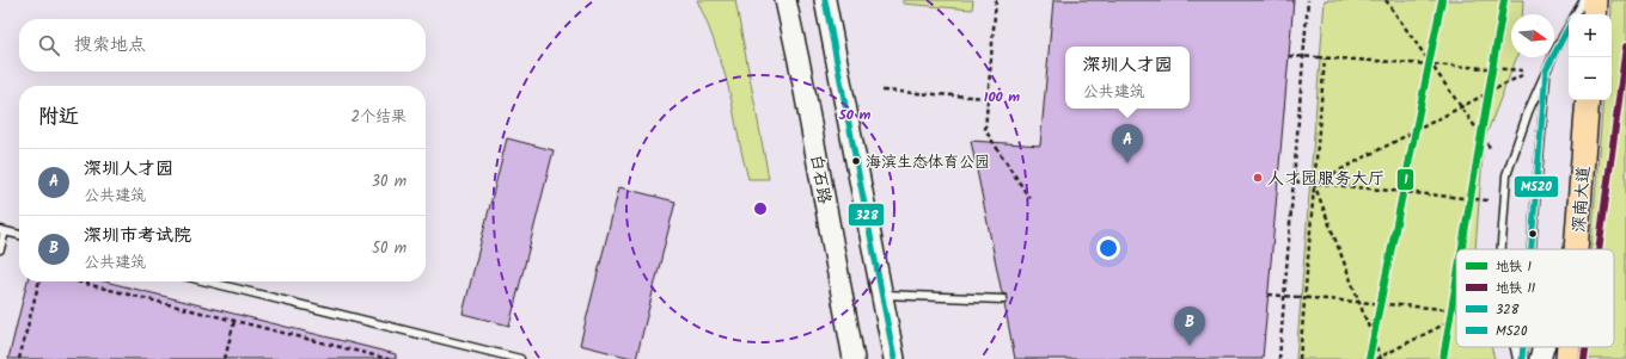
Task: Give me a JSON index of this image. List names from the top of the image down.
{
  "streets": {
    "main road": ["白石路", "深南大道"]
  },
  "places": ["海滨生态体育公园", "人才园服务大厅"],
  "lines": [
    "metro line 1",
    "transit line 328",
    "transit line M520",
    "metro line 11"
  ],
  "legend": [
    "地铁 1",
    "地铁 11",
    "328",
    "M520"
  ],
  "north": "right",
  "page": {
    "map_buttons": ["+", "−"],
    "search": "搜索地点",
    "popup": ["深圳人才园", "公共建筑"],
    "heading": ["附近", "2个结果"],
    "pins": ["A", "B"],
    "list": [
      {
        "mark": "A",
        "name": "深圳人才园",
        "note": "公共建筑",
        "value": "30 m"
      },
      {
        "mark": "B",
        "name": "深圳市考试院",
        "note": "公共建筑",
        "value": "50 m"
      }
    ]
  },
  "rings": ["100 m", "50 m"]
}
